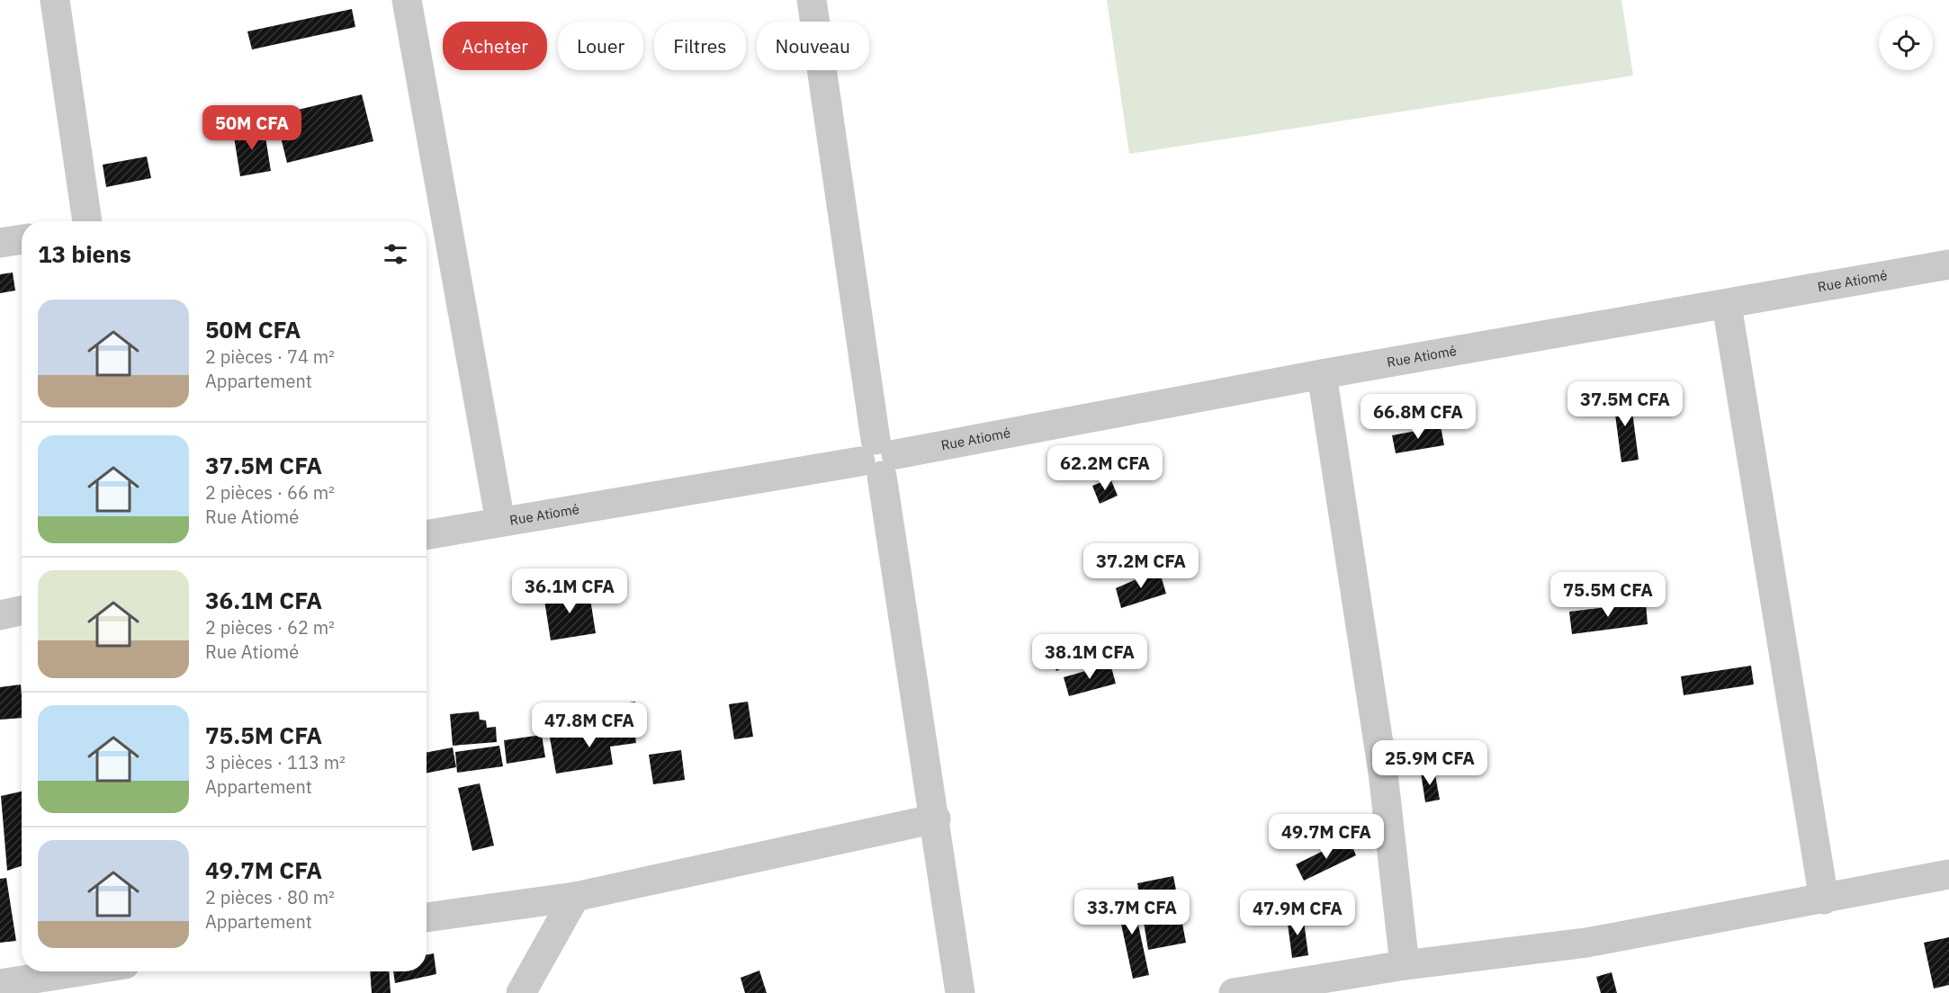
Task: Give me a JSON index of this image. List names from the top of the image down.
{
  "streets": {
    "street": ["Rue Atiomé"]
  },
  "page": {
    "chip": [
      "Acheter",
      "Louer",
      "Filtres",
      "Nouveau"
    ],
    "price": [
      "50M CFA",
      "37.5M CFA",
      "66.8M CFA",
      "62.2M CFA",
      "37.2M CFA",
      "36.1M CFA",
      "75.5M CFA",
      "38.1M CFA",
      "47.8M CFA",
      "25.9M CFA",
      "49.7M CFA",
      "33.7M CFA",
      "47.9M CFA"
    ],
    "heading": "13 biens",
    "list": [
      {
        "name": "50M CFA",
        "note": "2 pièces · 74 m² · Appartement"
      },
      {
        "name": "37.5M CFA",
        "note": "2 pièces · 66 m² · Rue Atiomé"
      },
      {
        "name": "36.1M CFA",
        "note": "2 pièces · 62 m² · Rue Atiomé"
      },
      {
        "name": "75.5M CFA",
        "note": "3 pièces · 113 m² · Appartement"
      },
      {
        "name": "49.7M CFA",
        "note": "2 pièces · 80 m² · Appartement"
      }
    ]
  }
}
